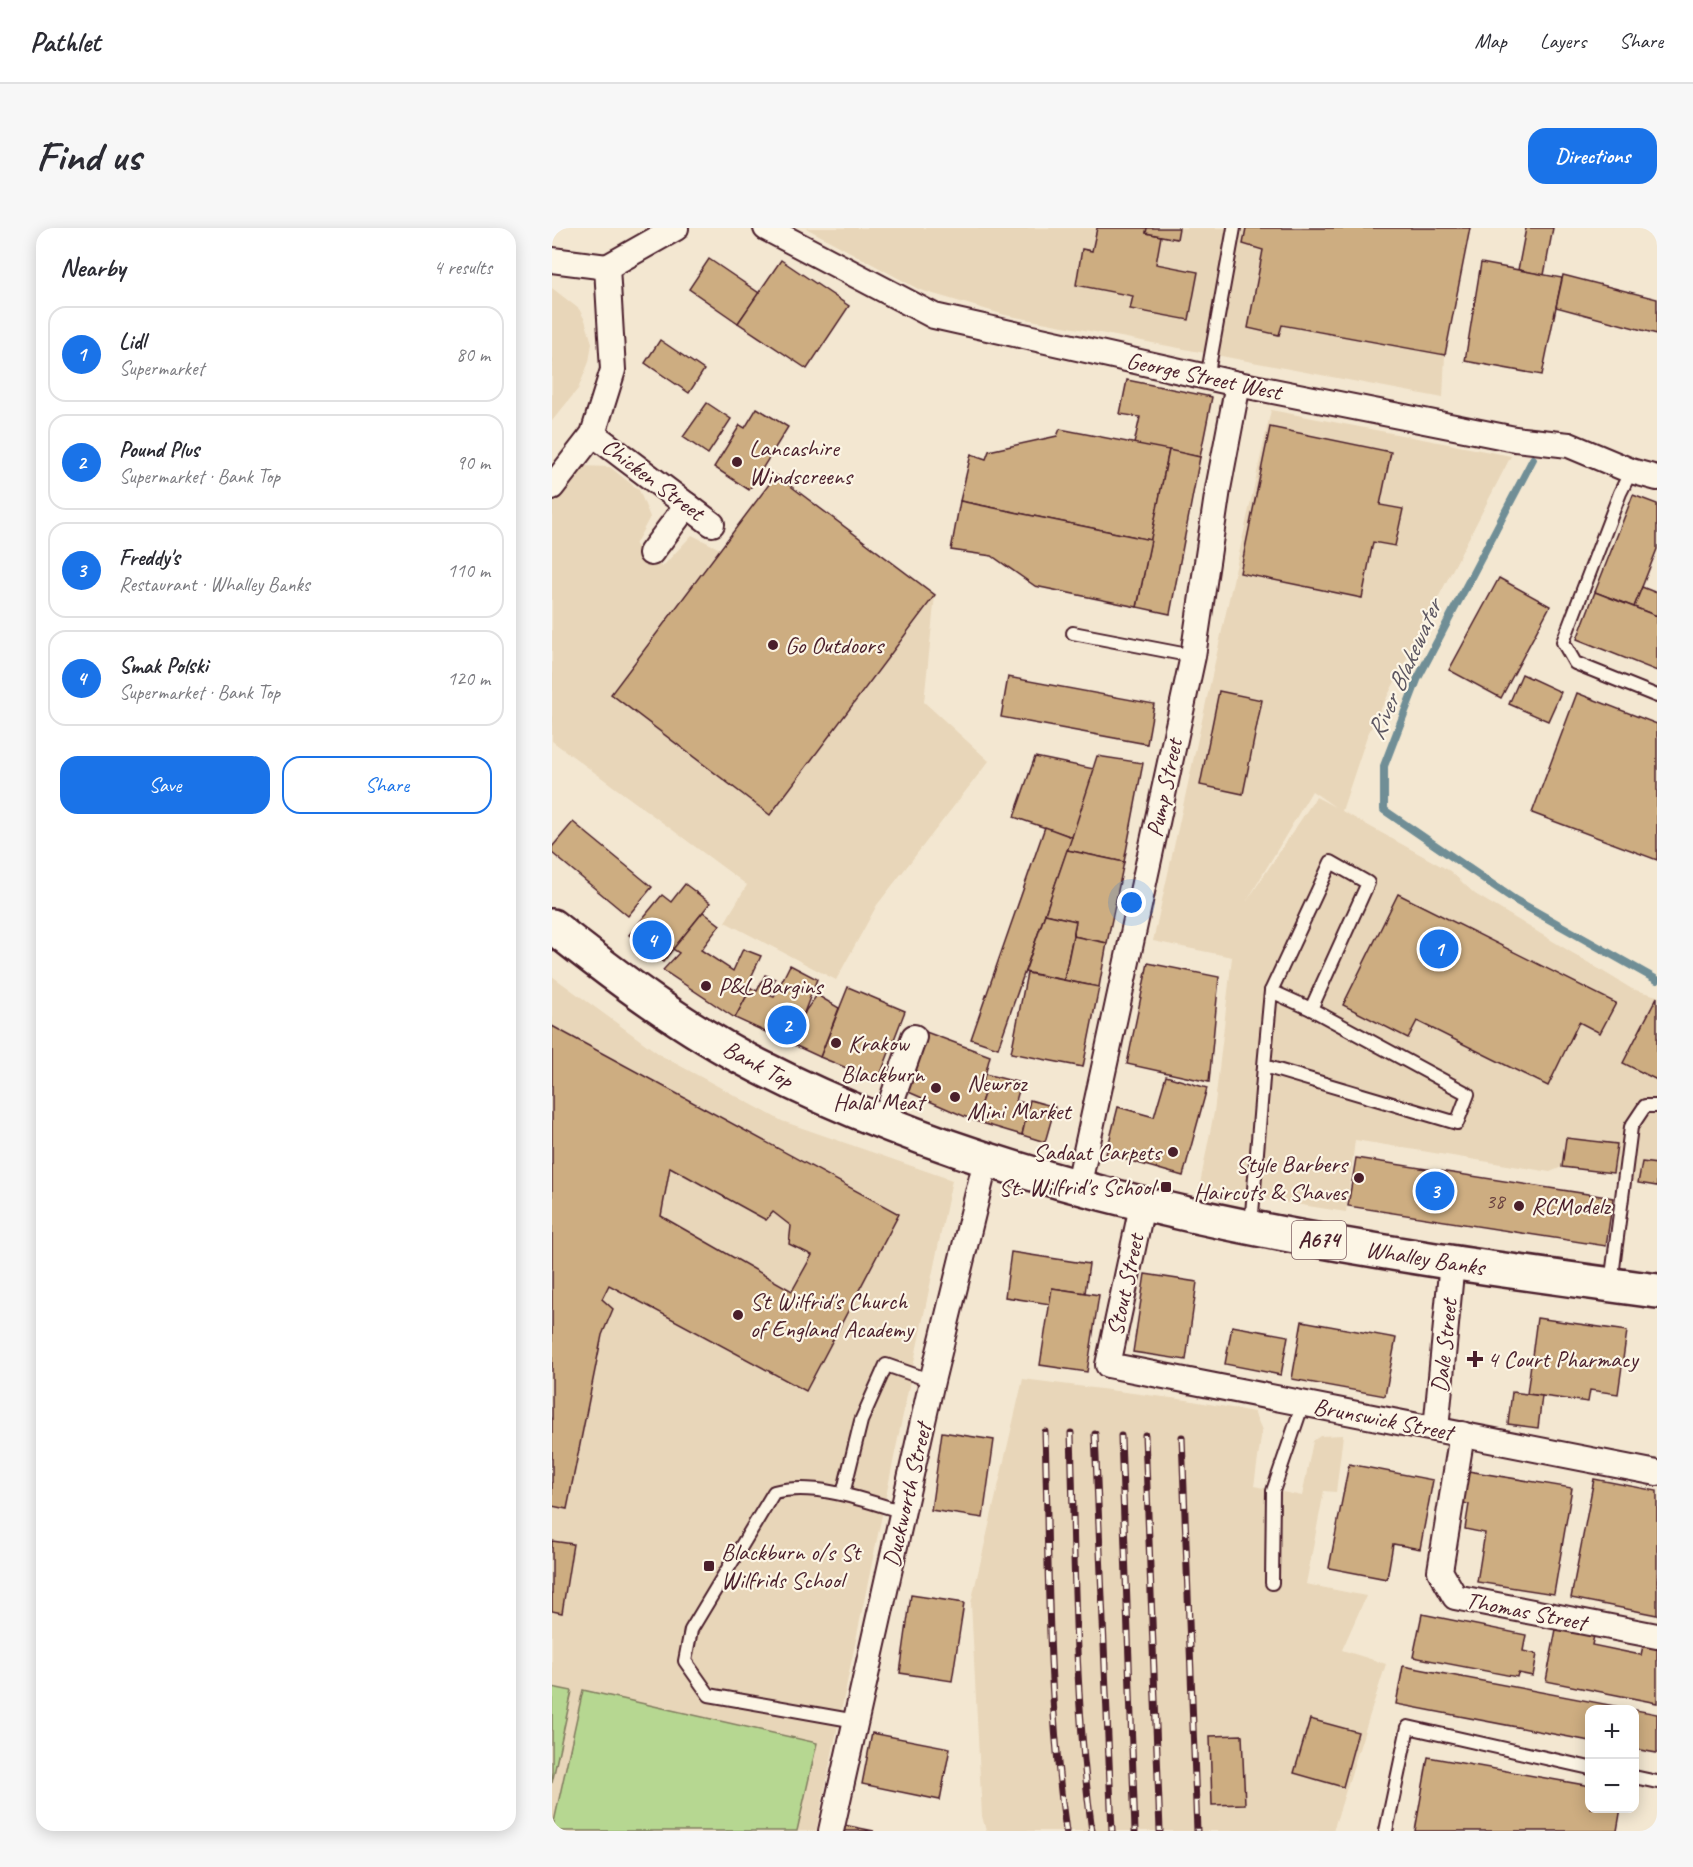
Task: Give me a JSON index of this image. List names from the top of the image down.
{
  "streets": {
    "main road": ["Bank Top", "A674", "Whalley Banks"],
    "street": [
      "George Street West",
      "Chicken Street",
      "Pump Street",
      "Stout Street",
      "Dale Street",
      "Brunswick Street",
      "Duckworth Street",
      "Thomas Street"
    ]
  },
  "crossings": [
    ["George Street West", "Pump Street"],
    ["Pump Street", "Whalley Banks"],
    ["Bank Top", "Whalley Banks"],
    ["Bank Top", "Duckworth Street"],
    ["Whalley Banks", "Stout Street"],
    ["Whalley Banks", "Dale Street"],
    ["Whalley Banks", "Duckworth Street"],
    ["Stout Street", "Brunswick Street"],
    ["Dale Street", "Brunswick Street"],
    ["Brunswick Street", "Thomas Street"]
  ],
  "water": ["River Blakewater"],
  "places": {
    "other": [
      "Lancashire Windscreens",
      "Go Outdoors",
      "P&L Bargins",
      "Krakow",
      "Blackburn Halal Meat",
      "Newroz Mini Market",
      "Sadaat Carpets",
      "Style Barbers Haircuts & Shaves",
      "RCModelz",
      "St Wilfrid's Church of England Academy"
    ],
    "transit": ["St. Wilfrid's School", "Blackburn o/s St Wilfrids School"],
    "health": ["4 Court Pharmacy"]
  },
  "house_numbers": ["38"],
  "page": {
    "header": "Pathlet",
    "nav": ["Map", "Layers", "Share"],
    "buttons": [
      "Directions",
      ["Save", "Share"]
    ],
    "title": "Find us",
    "heading": ["Nearby", "4 results"],
    "list": [
      {
        "mark": "1",
        "name": "Lidl",
        "note": "Supermarket",
        "value": "80 m"
      },
      {
        "mark": "2",
        "name": "Pound Plus",
        "note": "Supermarket · Bank Top",
        "value": "90 m"
      },
      {
        "mark": "3",
        "name": "Freddy's",
        "note": "Restaurant · Whalley Banks",
        "value": "110 m"
      },
      {
        "mark": "4",
        "name": "Smak Polski",
        "note": "Supermarket · Bank Top",
        "value": "120 m"
      }
    ],
    "pins": [
      "4",
      "1",
      "2",
      "3"
    ],
    "map_buttons": ["+", "−"]
  }
}
